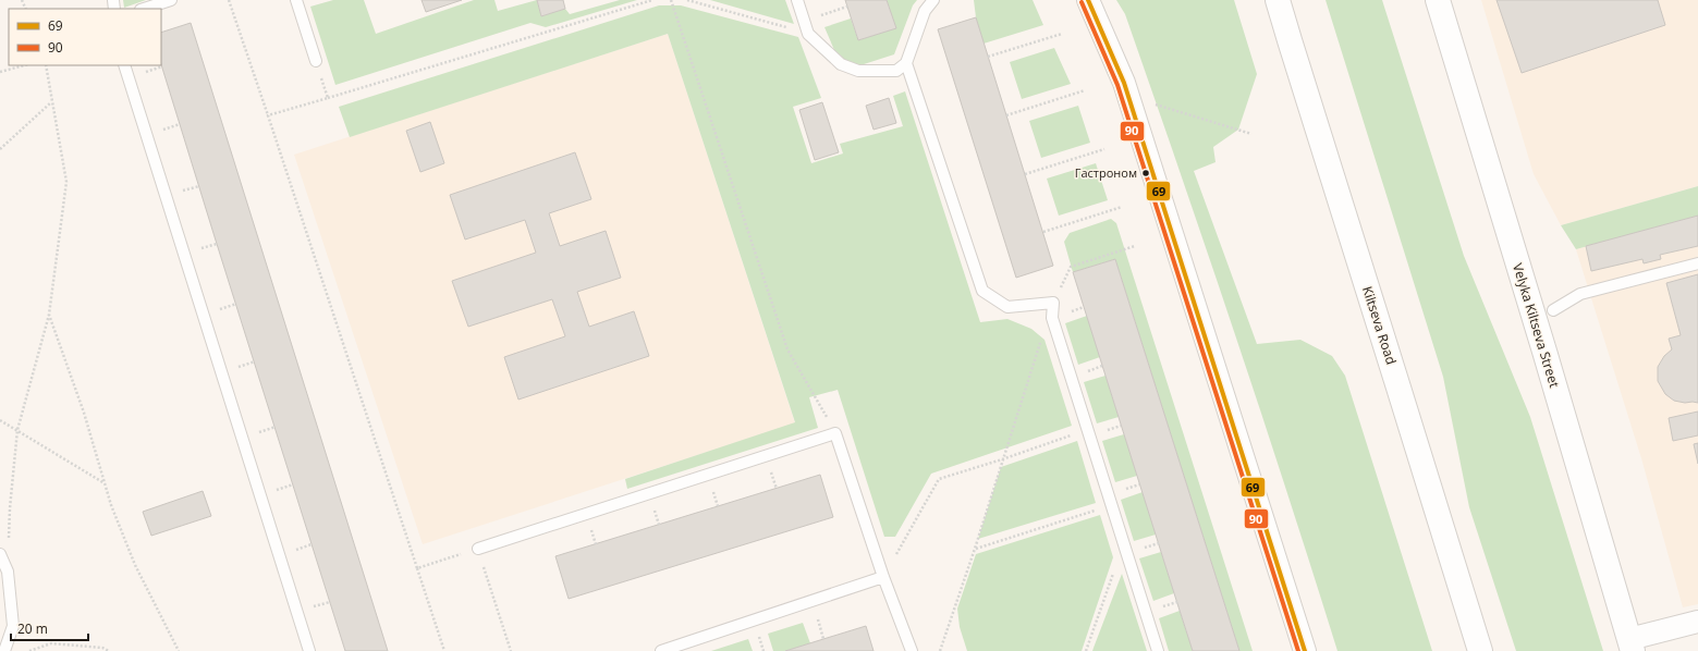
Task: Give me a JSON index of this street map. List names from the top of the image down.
{
  "streets": {
    "highway": ["Kiltseva Road", "Velyka Kiltseva Street"]
  },
  "places": ["Гастроном"],
  "lines": ["transit line 69", "transit line 90"],
  "legend": ["69", "90"],
  "scale_bar": "20 m"
}
